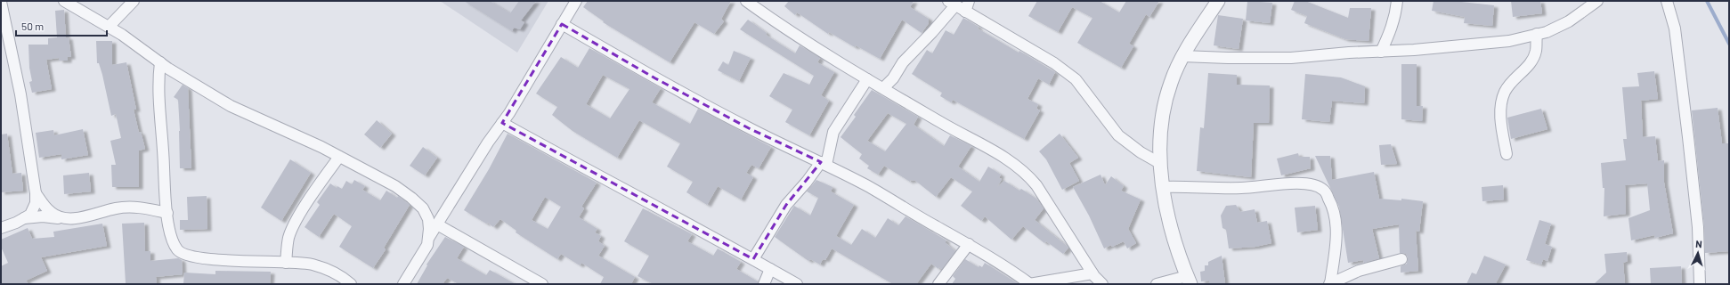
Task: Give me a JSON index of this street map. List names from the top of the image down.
{
  "scale_bar": "50 m",
  "north": "top"
}
